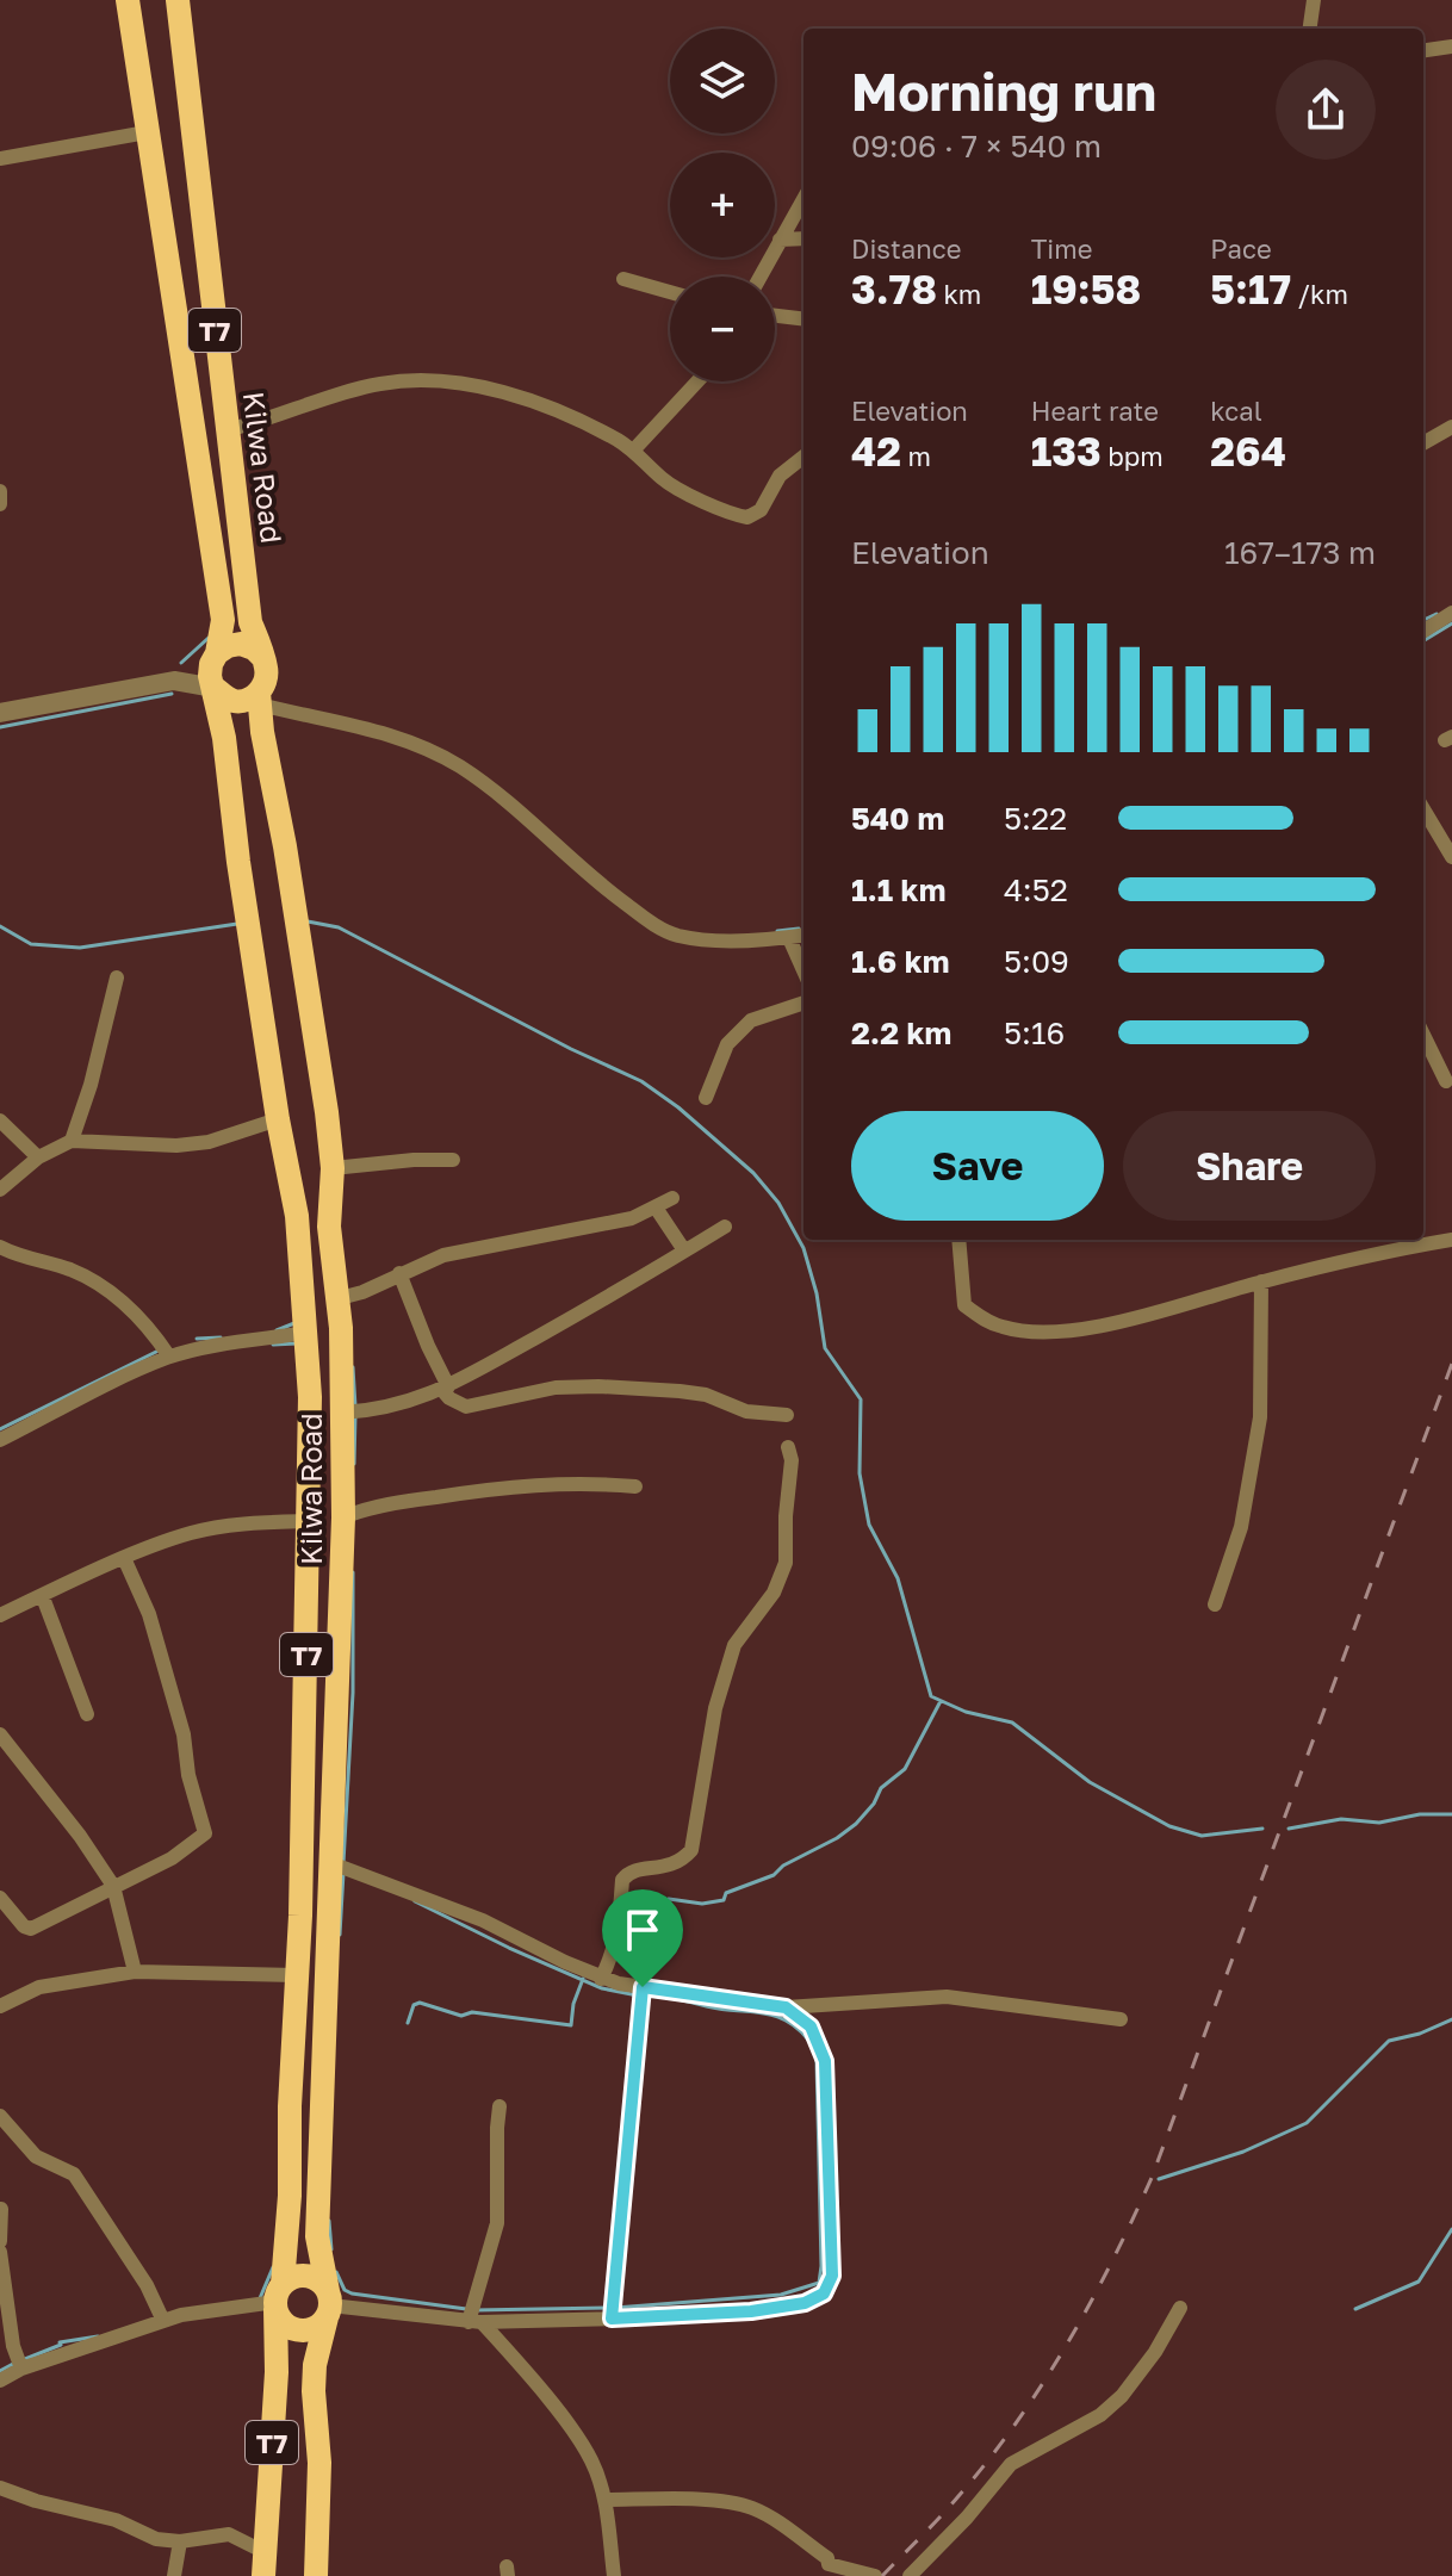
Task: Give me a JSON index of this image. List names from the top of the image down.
{
  "streets": {
    "highway": ["T7", "Kilwa Road"]
  },
  "crossings": [
    ["T7", "Kilwa Road"]
  ],
  "page": {
    "map_buttons": ["+", "−"],
    "heading": ["Morning run", "09:06 · 7 × 540 m"],
    "stats": [
      ["Distance", "3.78 km"],
      ["Time", "19:58"],
      ["Pace", "5:17 /km"],
      ["Elevation", "42 m"],
      ["Heart rate", "133 bpm"],
      ["kcal", "264"]
    ],
    "chart": ["Elevation", "167–173 m"],
    "list": [
      {
        "name": "540 m",
        "note": "5:22"
      },
      {
        "name": "1.1 km",
        "note": "4:52"
      },
      {
        "name": "1.6 km",
        "note": "5:09"
      },
      {
        "name": "2.2 km",
        "note": "5:16"
      }
    ],
    "buttons": ["Save", "Share"]
  }
}
